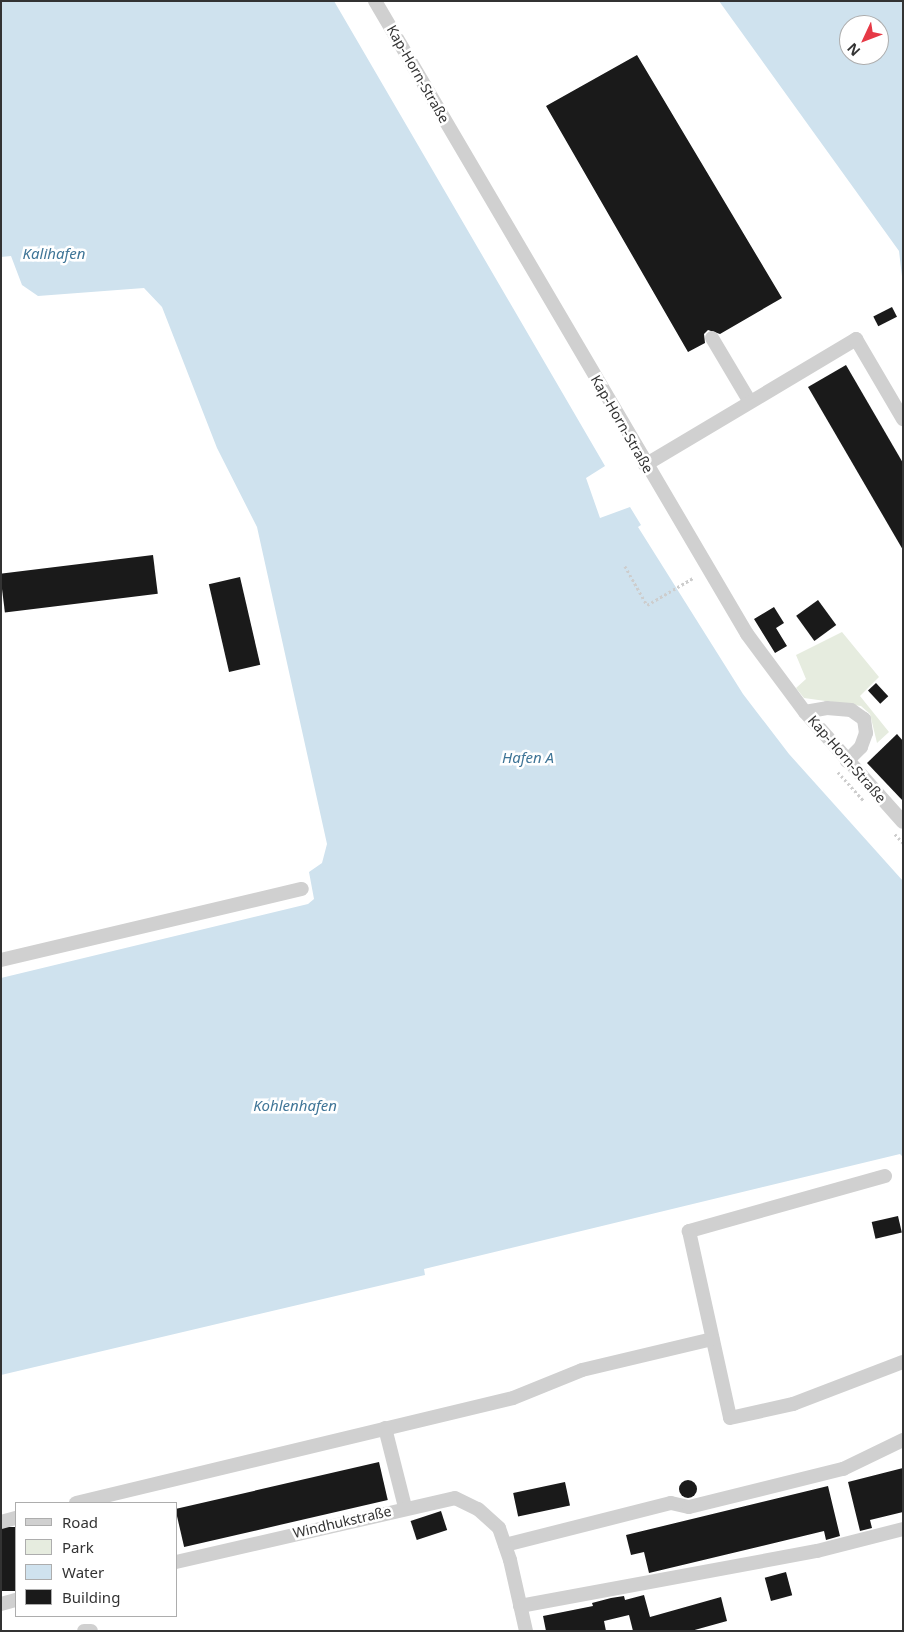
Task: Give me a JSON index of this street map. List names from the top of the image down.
{
  "streets": {
    "street": ["Kap-Horn-Straße", "Windhukstraße"]
  },
  "water": ["Kalihafen", "Hafen A", "Kohlenhafen"],
  "legend": [
    "Road",
    "Park",
    "Water",
    "Building"
  ],
  "north": "bottom left"
}
